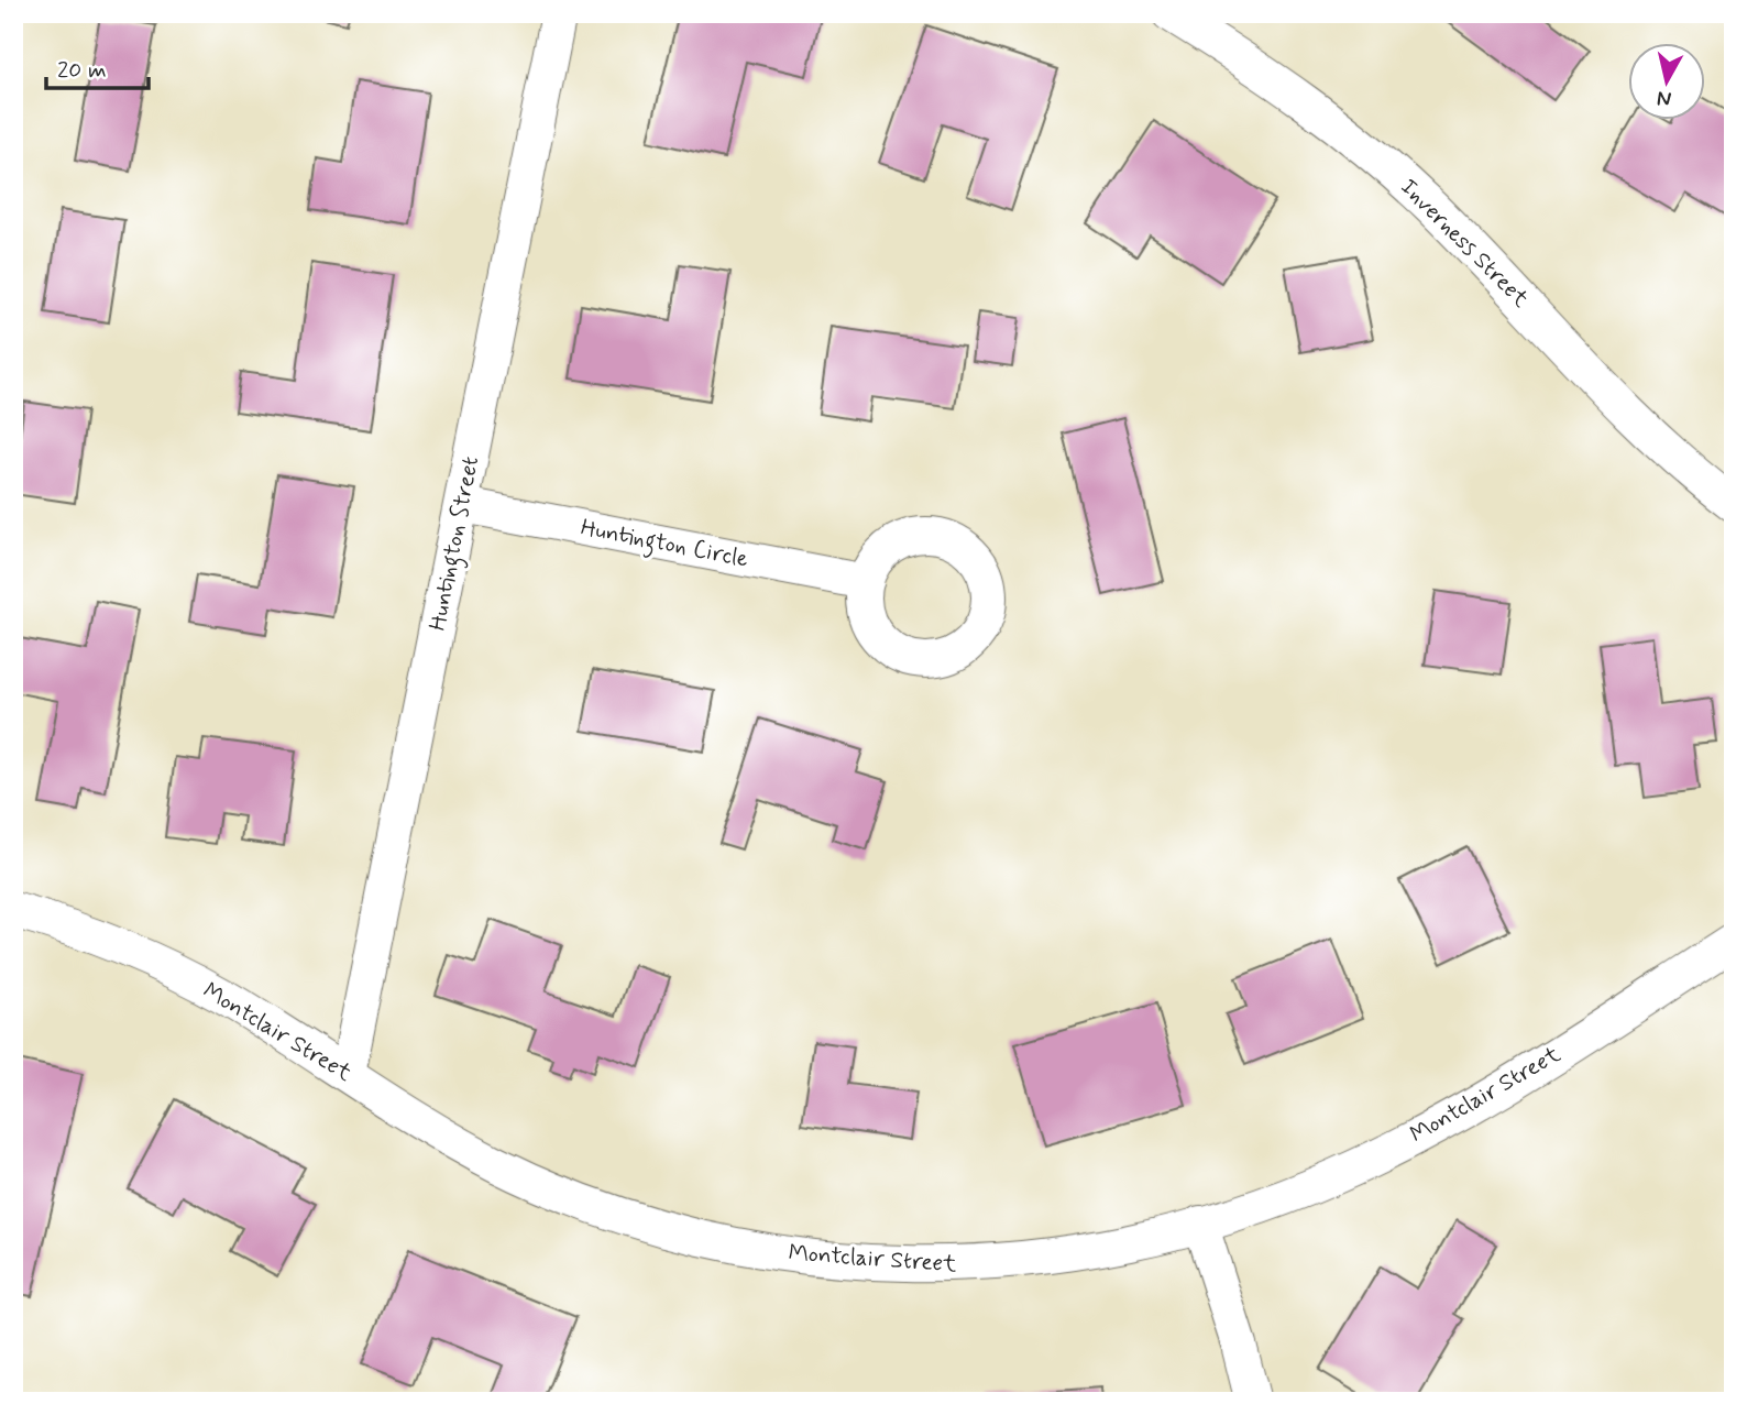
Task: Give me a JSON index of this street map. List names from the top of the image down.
{
  "streets": {
    "street": [
      "Inverness Street",
      "Huntington Street",
      "Huntington Circle",
      "Montclair Street"
    ]
  },
  "crossings": [
    ["Huntington Street", "Huntington Circle"],
    ["Huntington Street", "Montclair Street"]
  ],
  "scale_bar": "20 m",
  "north": "bottom"
}
